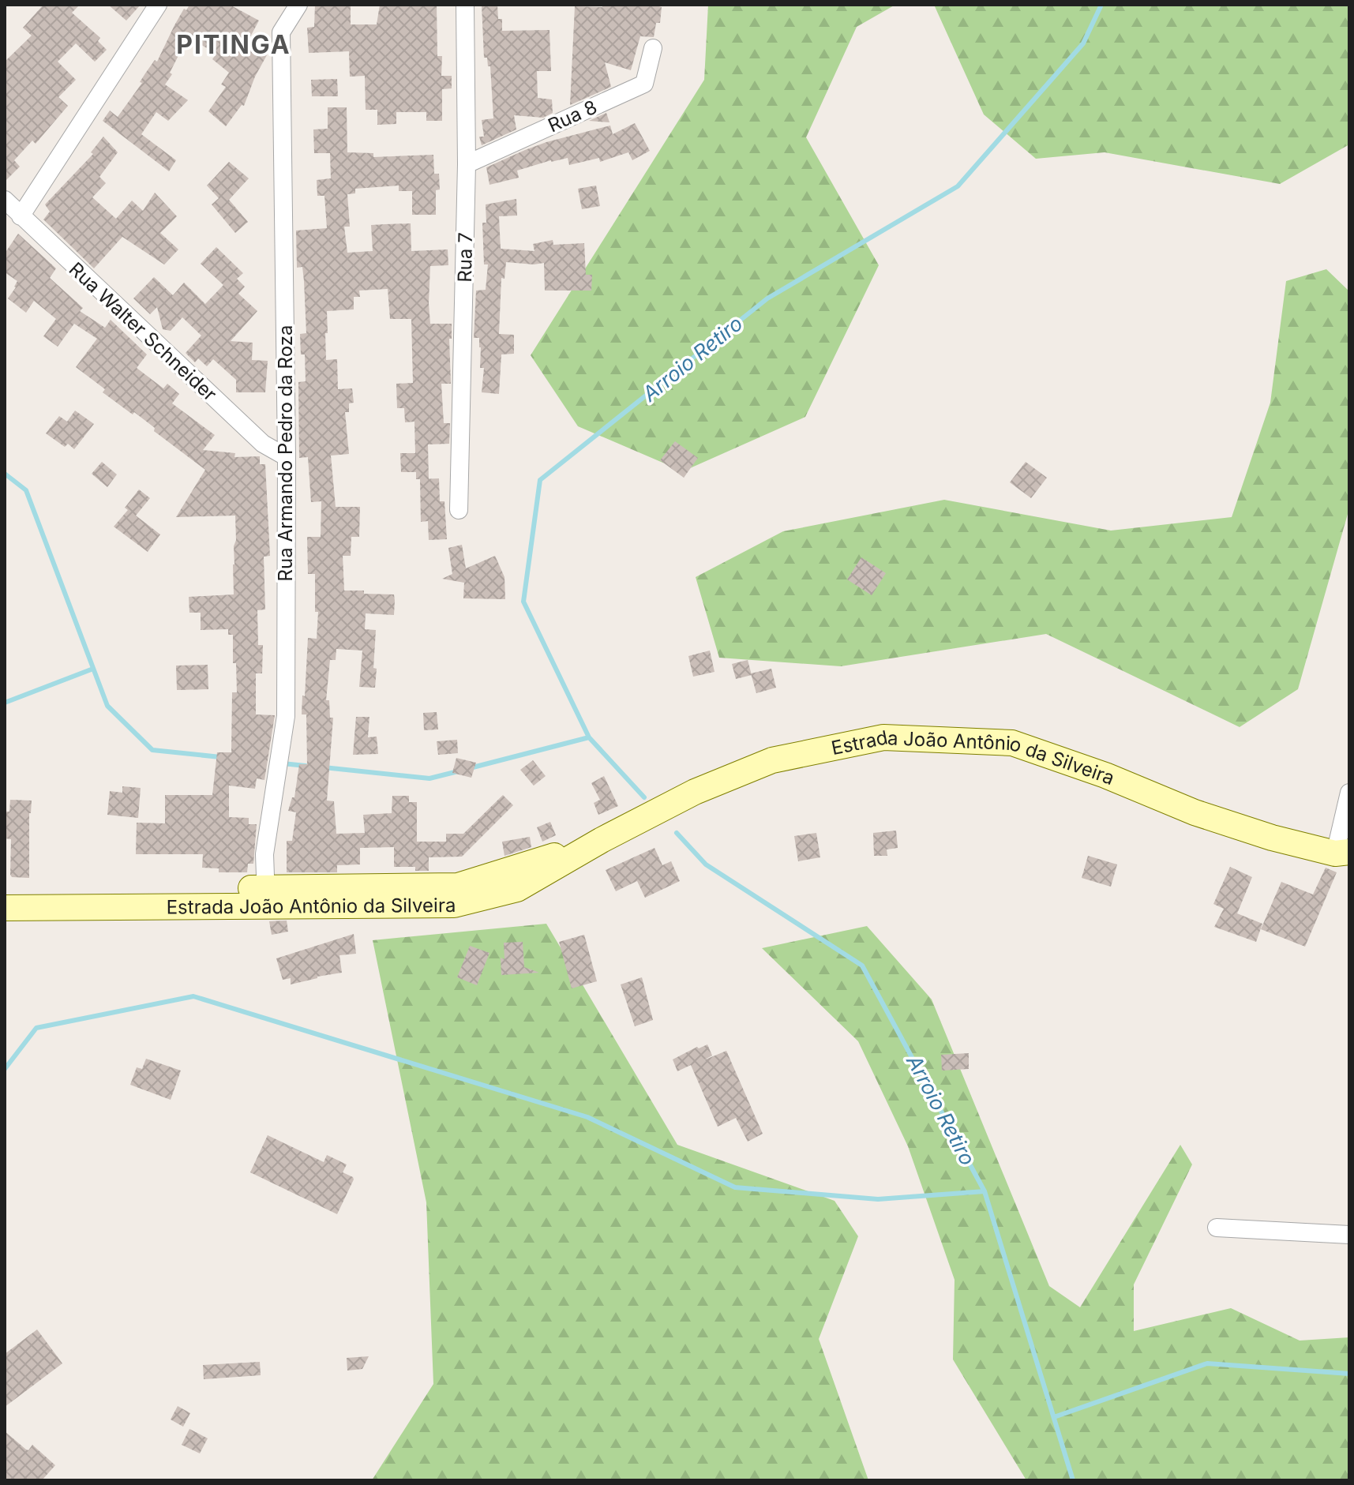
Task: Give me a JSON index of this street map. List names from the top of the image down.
{
  "streets": {
    "main road": ["Estrada João Antônio da Silveira"],
    "street": [
      "Rua 8",
      "Rua 7",
      "Rua Walter Schneider",
      "Rua Armando Pedro da Roza"
    ]
  },
  "crossings": [
    ["Rua 8", "Rua 7"],
    ["Rua Walter Schneider", "Rua Armando Pedro da Roza"],
    ["Rua Armando Pedro da Roza", "Estrada João Antônio da Silveira"]
  ],
  "districts": ["PITINGA"],
  "water": ["Arroio Retiro"]
}
